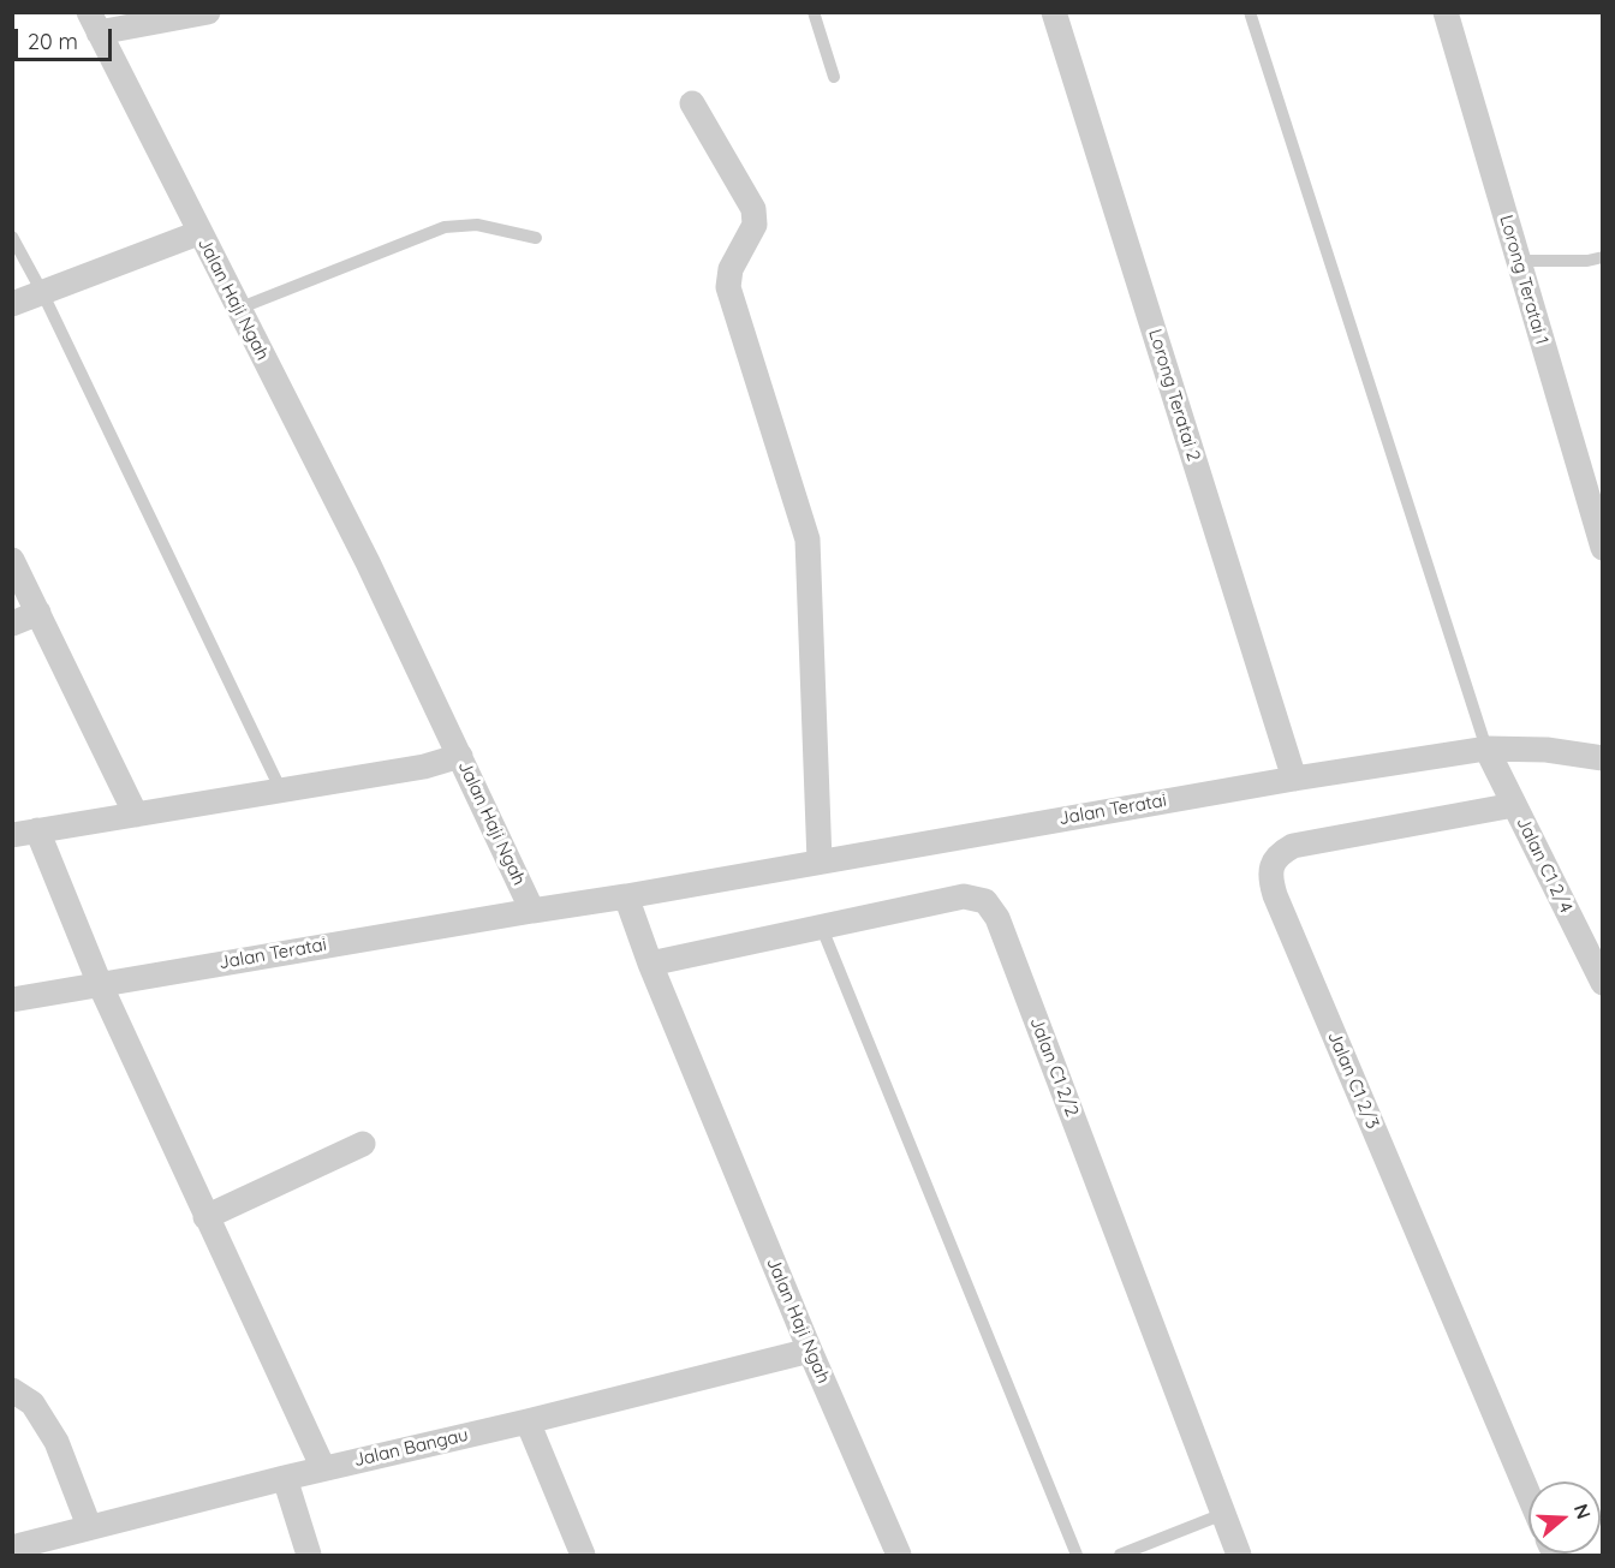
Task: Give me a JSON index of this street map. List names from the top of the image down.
{
  "streets": {
    "street": [
      "Lorong Teratai 1",
      "Jalan Haji Ngah",
      "Lorong Teratai 2",
      "Jalan Teratai",
      "Jalan C1 2/4",
      "Jalan C1 2/2",
      "Jalan C1 2/3",
      "Jalan Bangau"
    ]
  },
  "crossings": [
    ["Jalan Haji Ngah", "Jalan Teratai"],
    ["Jalan Haji Ngah", "Jalan C1 2/2"],
    ["Jalan Haji Ngah", "Jalan Bangau"],
    ["Lorong Teratai 2", "Jalan Teratai"],
    ["Jalan Teratai", "Jalan C1 2/4"],
    ["Jalan C1 2/4", "Jalan C1 2/3"]
  ],
  "scale_bar": "20 m",
  "north": "right"
}
